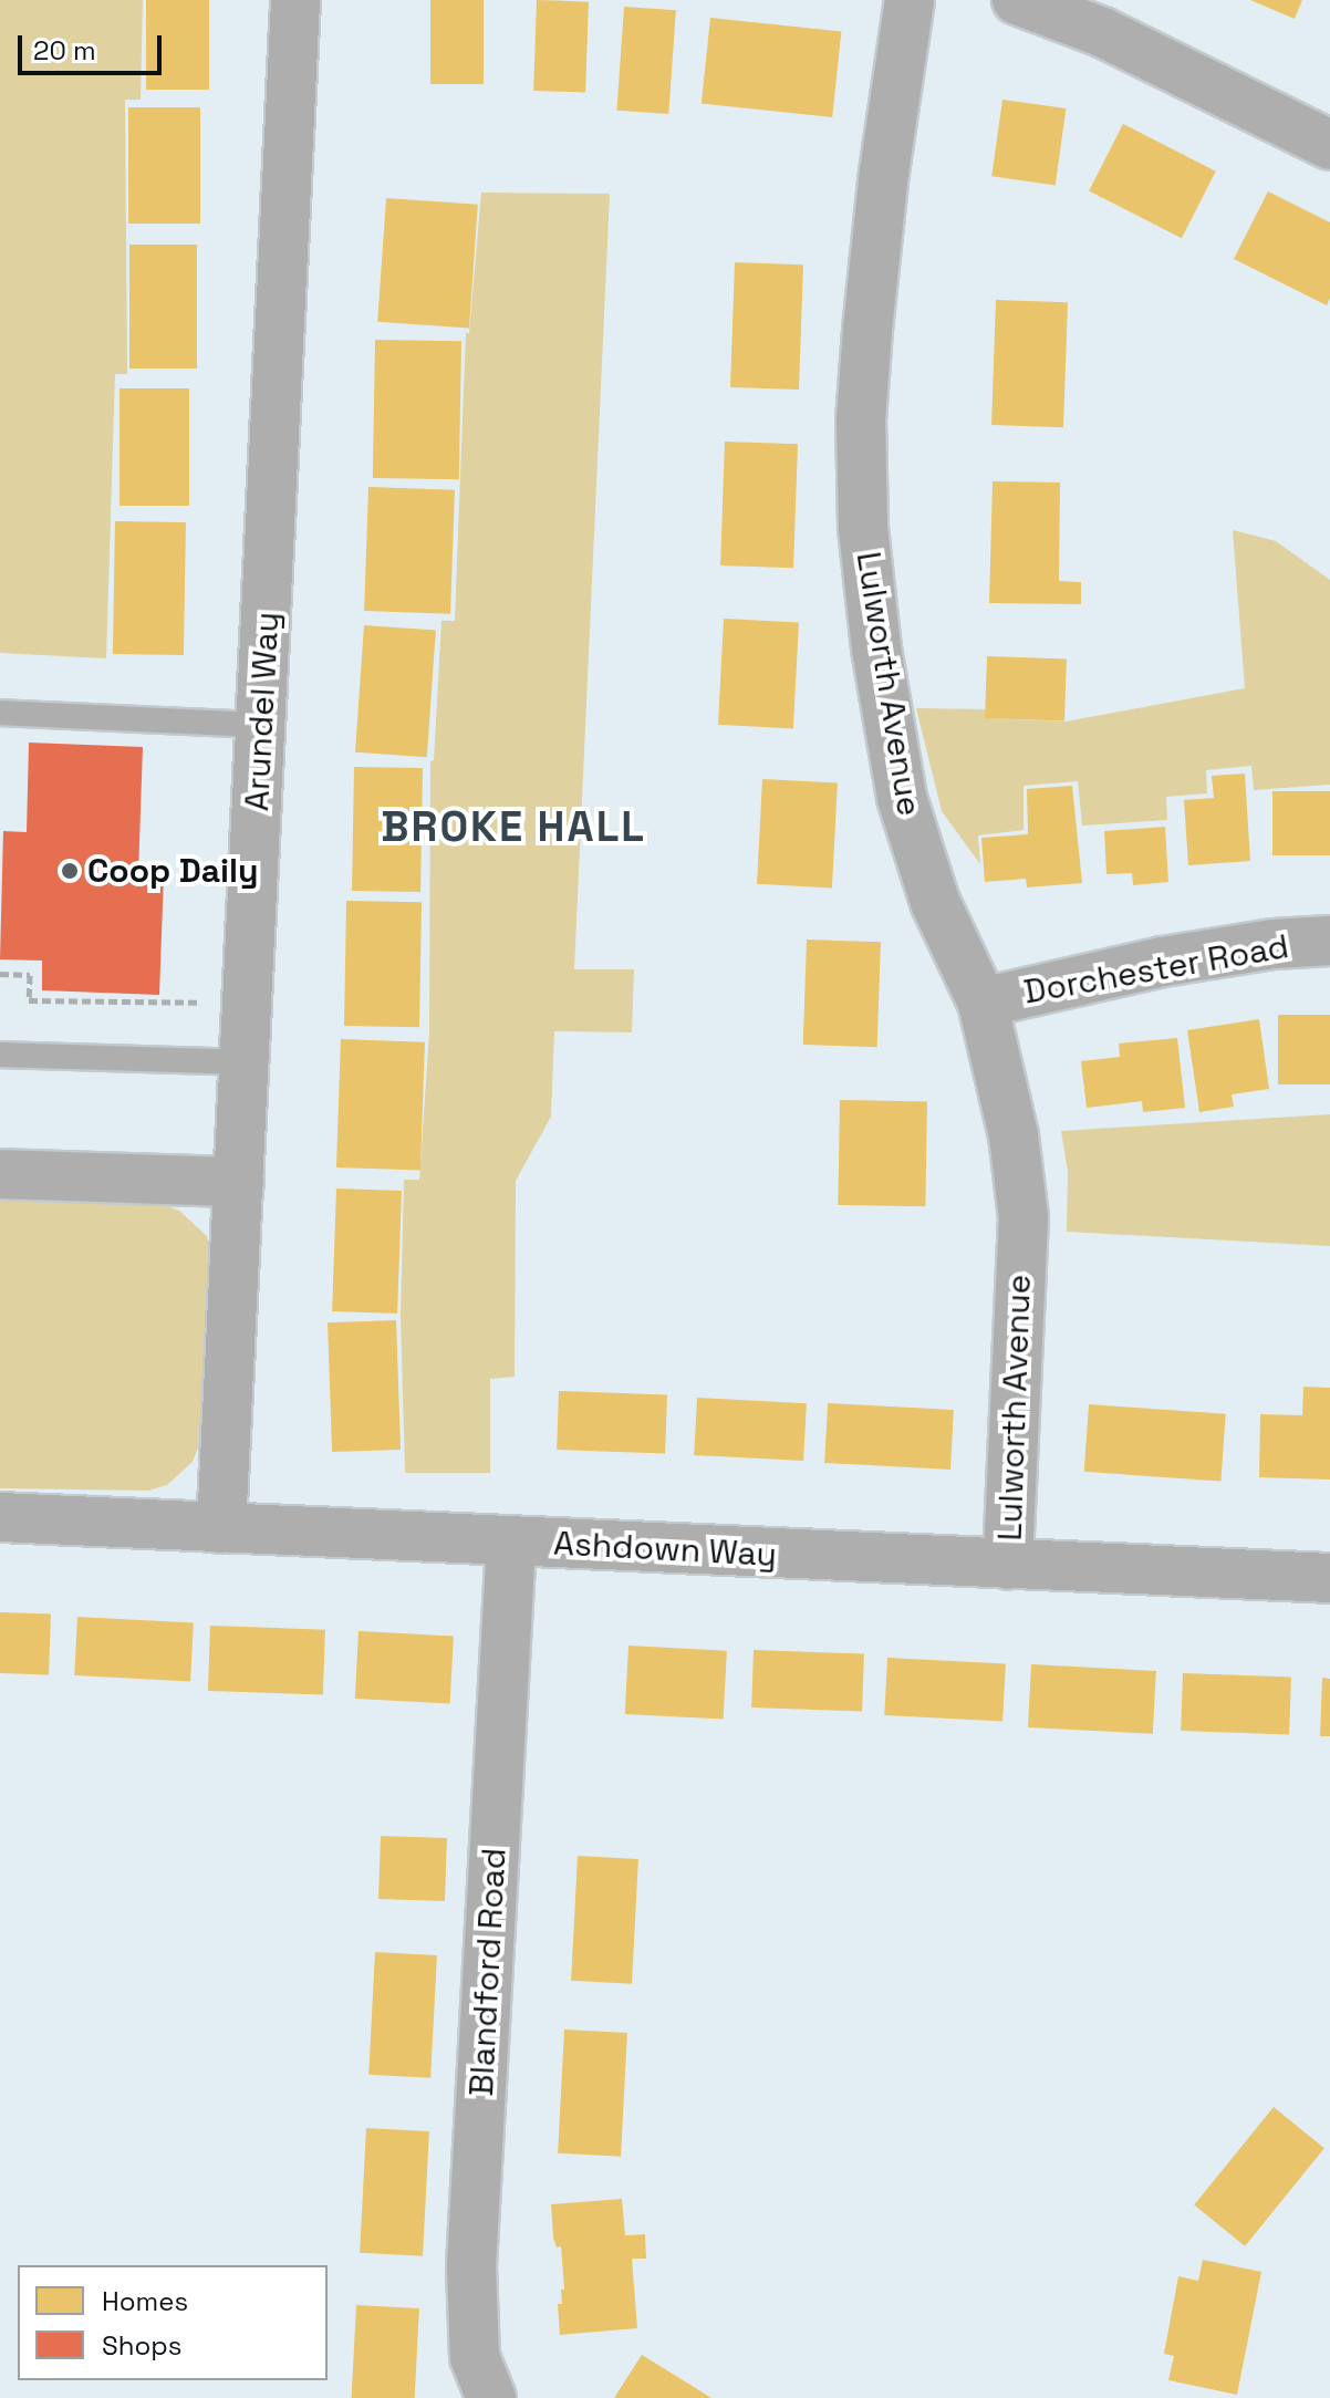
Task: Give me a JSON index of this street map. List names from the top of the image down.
{
  "streets": {
    "street": [
      "Lulworth Avenue",
      "Arundel Way",
      "Dorchester Road",
      "Ashdown Way",
      "Blandford Road"
    ]
  },
  "crossings": [
    ["Lulworth Avenue", "Dorchester Road"],
    ["Lulworth Avenue", "Ashdown Way"],
    ["Arundel Way", "Ashdown Way"],
    ["Ashdown Way", "Blandford Road"]
  ],
  "districts": ["BROKE HALL"],
  "places": ["Coop Daily"],
  "legend": ["Homes", "Shops"],
  "scale_bar": "20 m"
}
